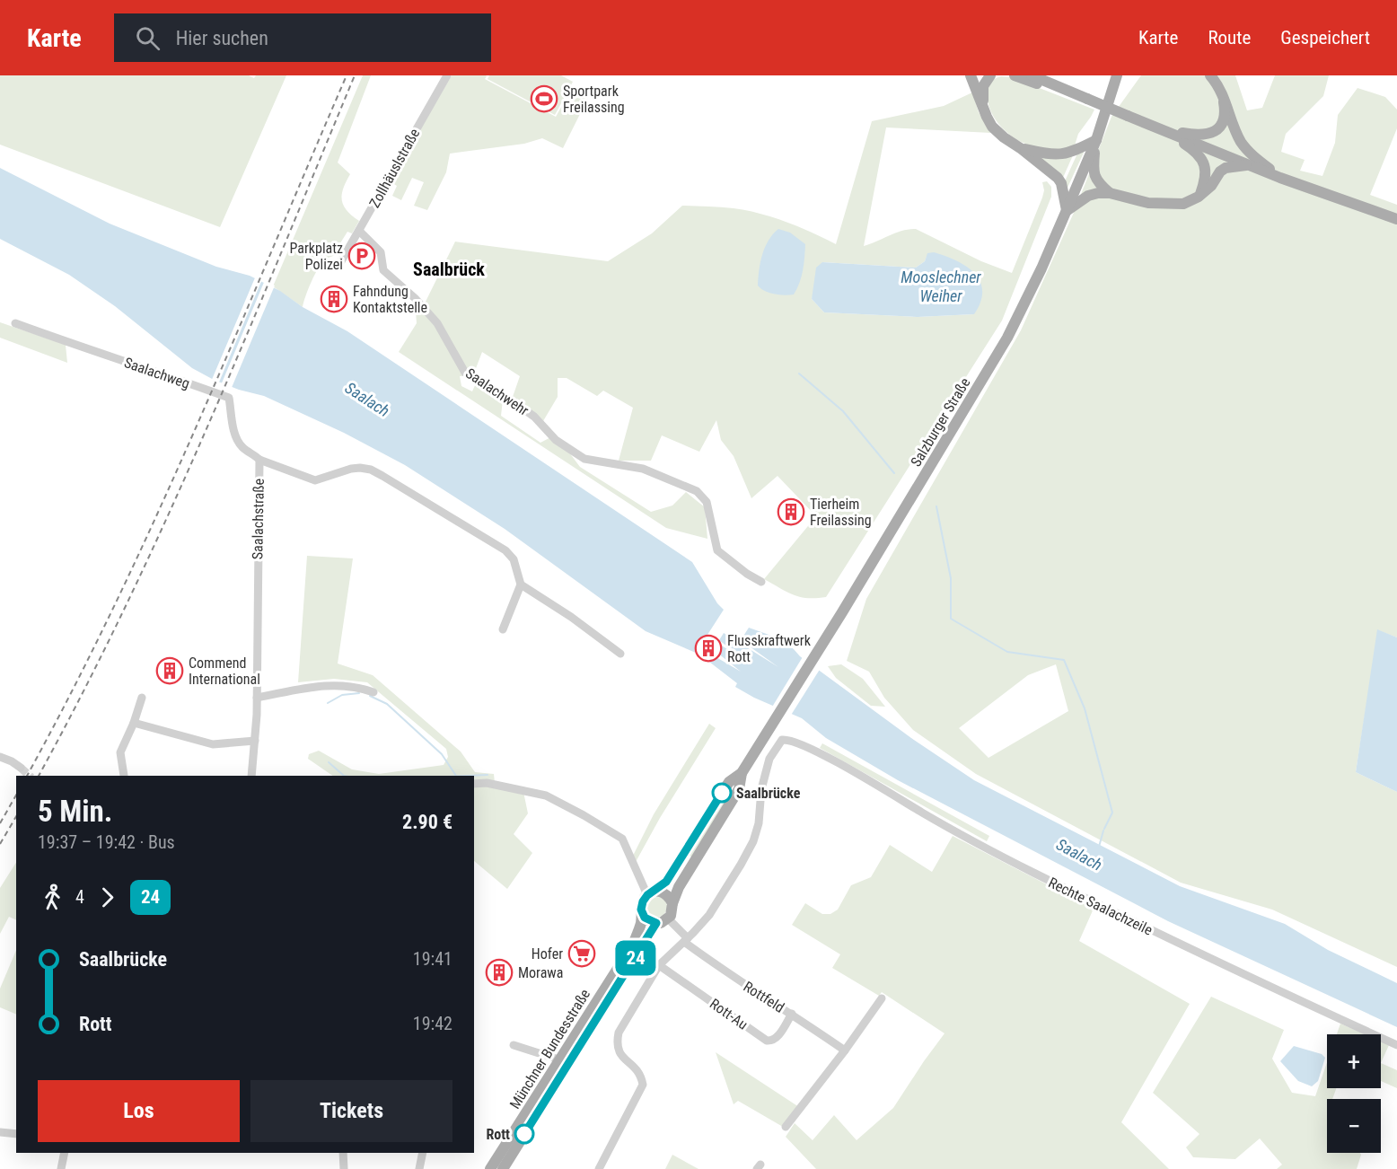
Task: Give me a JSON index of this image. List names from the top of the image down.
{
  "streets": {
    "main road": ["Salzburger Straße", "Münchner Bundesstraße"],
    "street": [
      "Zollhäuslstraße",
      "Saalachweg",
      "Saalachwehr",
      "Saalachstraße",
      "Rechte Saalachzeile",
      "Rottfeld",
      "Rott-Au"
    ]
  },
  "crossings": [
    ["Zollhäuslstraße", "Saalachwehr"],
    ["Saalachweg", "Saalachstraße"],
    ["Rechte Saalachzeile", "Rottfeld"],
    ["Rechte Saalachzeile", "Rott-Au"],
    ["Rottfeld", "Rott-Au"],
    ["Rottfeld", "Münchner Bundesstraße"]
  ],
  "districts": ["Saalbrück"],
  "water": ["Mooslechner Weiher", "Saalach"],
  "places": {
    "sports": ["Sportpark Freilassing"],
    "parking": ["Parkplatz Polizei"],
    "building": [
      "Fahndung Kontaktstelle",
      "Tierheim Freilassing",
      "Flusskraftwerk Rott",
      "Commend International",
      "Morawa"
    ],
    "other": ["Saalbrücke", "Rott"],
    "supermarket": ["Hofer"]
  },
  "lines": ["bus line 24"],
  "page": {
    "header": "Karte",
    "search": "Hier suchen",
    "nav": ["Karte", "Route", "Gespeichert"],
    "on_map": "24",
    "heading": ["5 Min.", "19:37 – 19:42 · Bus", "2.90 €"],
    "legs": ["4", "24"],
    "list": [
      {
        "name": "Saalbrücke",
        "value": "19:41"
      },
      {
        "name": "Rott",
        "value": "19:42"
      }
    ],
    "map_buttons": ["+", "−"],
    "buttons": ["Los", "Tickets"]
  }
}
